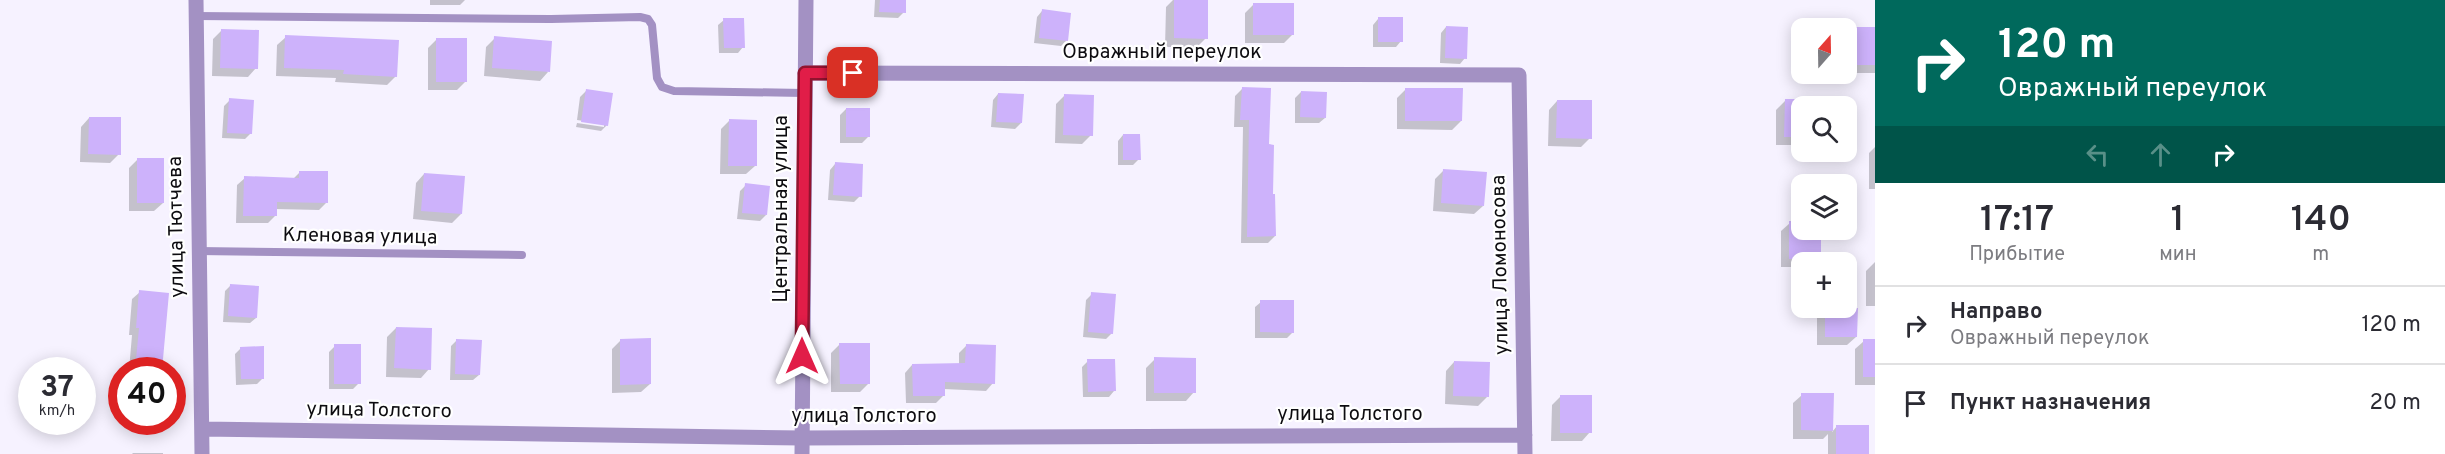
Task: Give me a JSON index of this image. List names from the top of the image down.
{
  "streets": {
    "street": [
      "Овражный переулок",
      "Центральная улица",
      "улица Тютчева",
      "улица Ломоносова",
      "улица Толстого"
    ],
    "lane": ["Кленовая улица"]
  },
  "crossings": [
    ["Овражный переулок", "Центральная улица"],
    ["Овражный переулок", "улица Ломоносова"],
    ["Центральная улица", "улица Толстого"],
    ["улица Тютчева", "Кленовая улица"],
    ["улица Тютчева", "улица Толстого"],
    ["улица Ломоносова", "улица Толстого"]
  ],
  "north": "top",
  "page": {
    "turn": ["120 m", "Овражный переулок"],
    "map_buttons": "+",
    "eta": [
      "17:17",
      "Прибытие",
      "1",
      "мин",
      "140",
      "m"
    ],
    "list": [
      {
        "name": "Направо",
        "note": "Овражный переулок",
        "value": "120 m"
      },
      {
        "name": "Пункт назначения",
        "value": "20 m"
      }
    ],
    "speed": "37 km/h",
    "limit": "40"
  }
}
